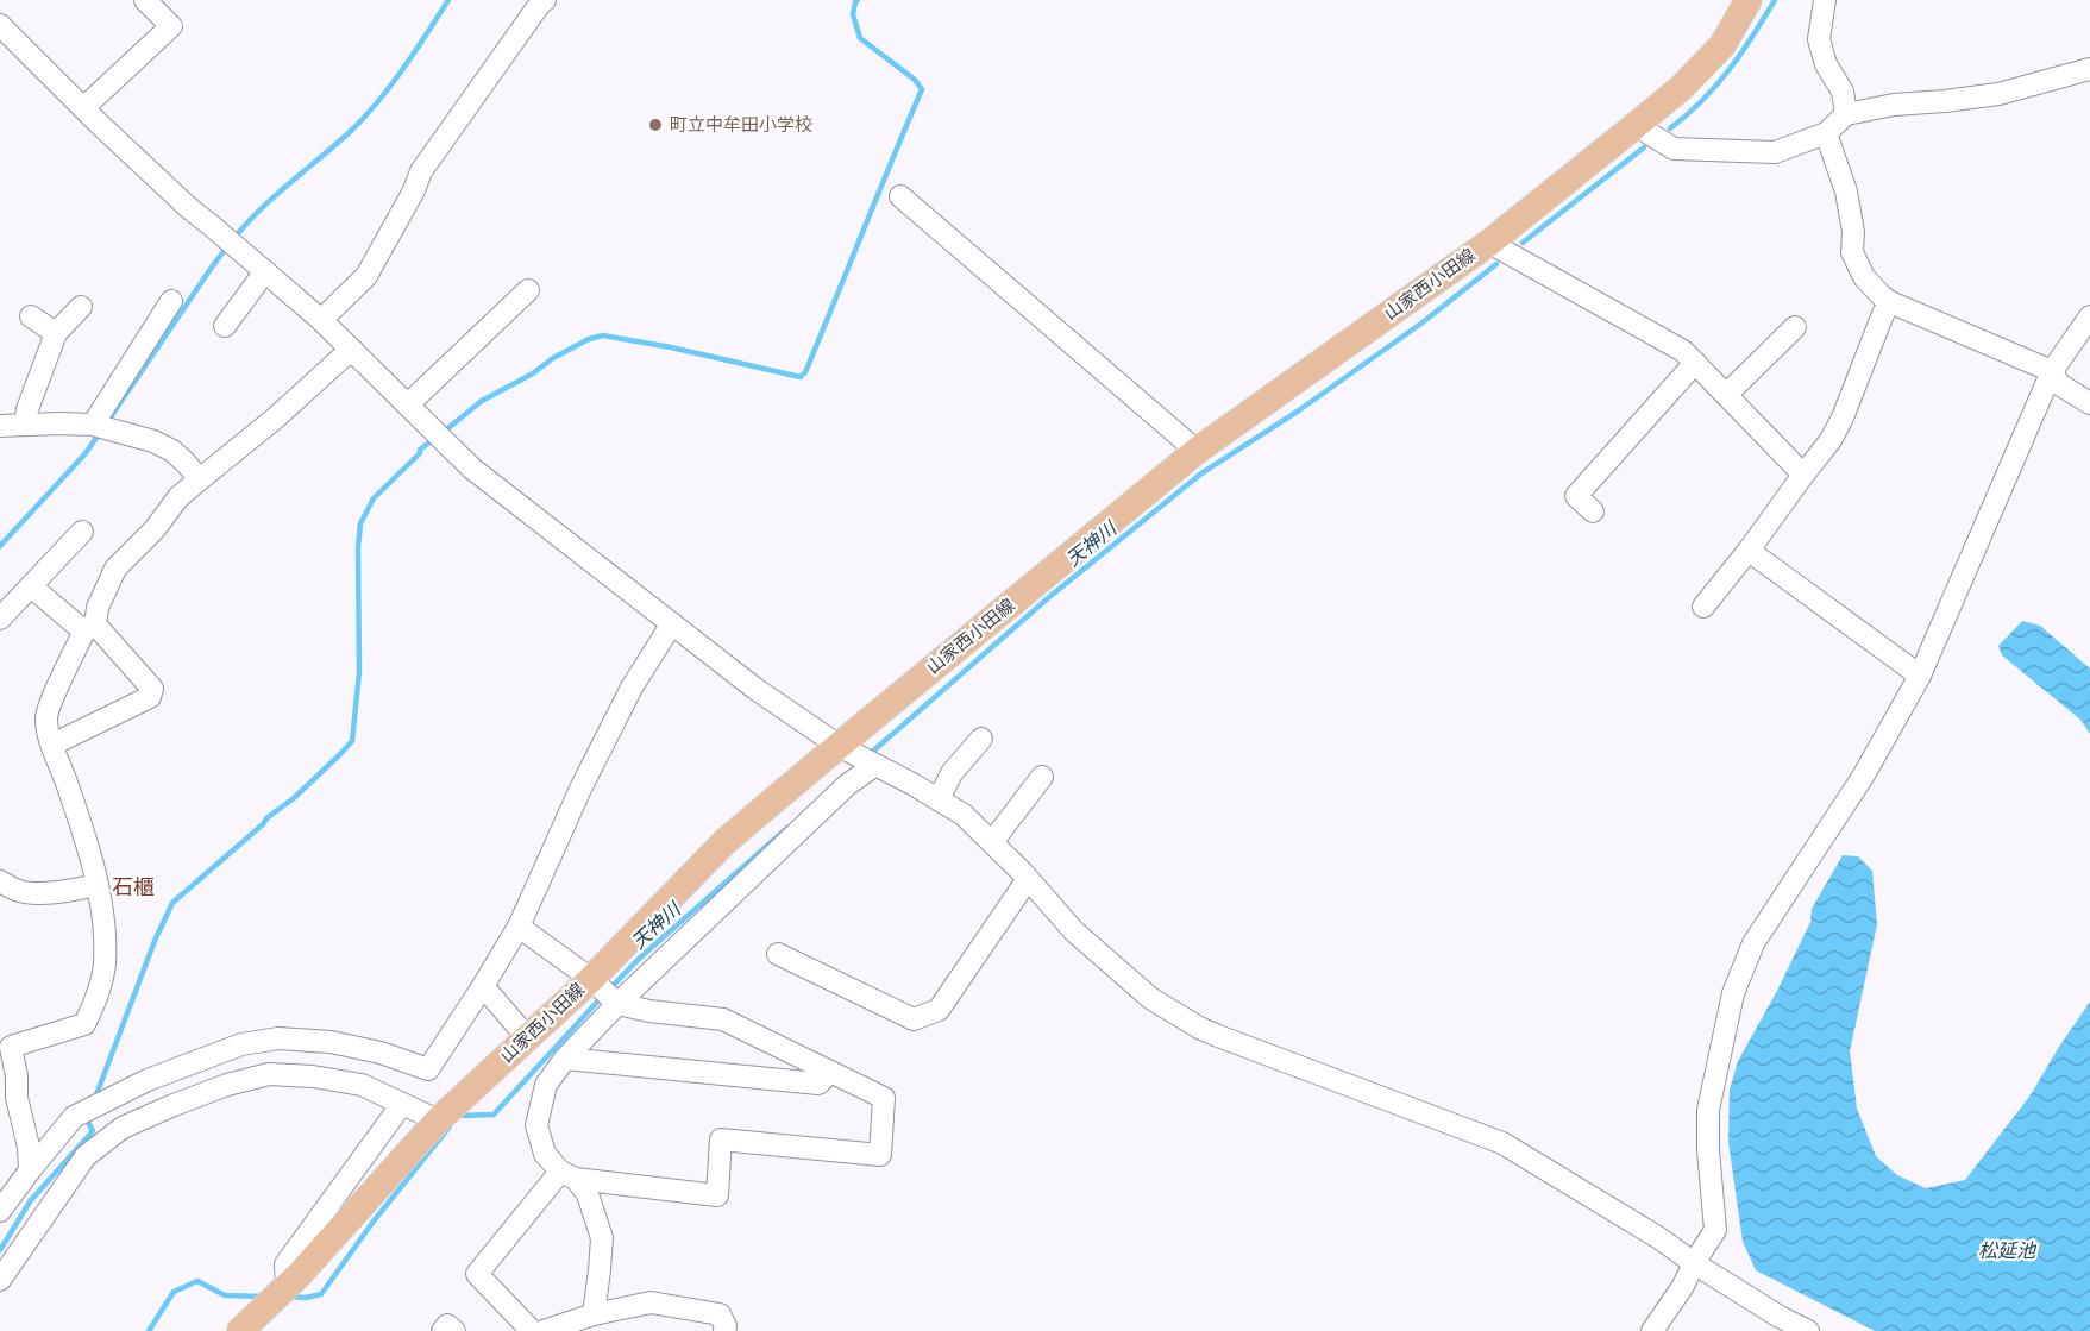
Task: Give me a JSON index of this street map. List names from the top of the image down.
{
  "streets": {
    "main road": ["山家西小田線"]
  },
  "districts": ["石櫃"],
  "water": ["天神川", "松延池"],
  "places": ["町立中牟田小学校"]
}
